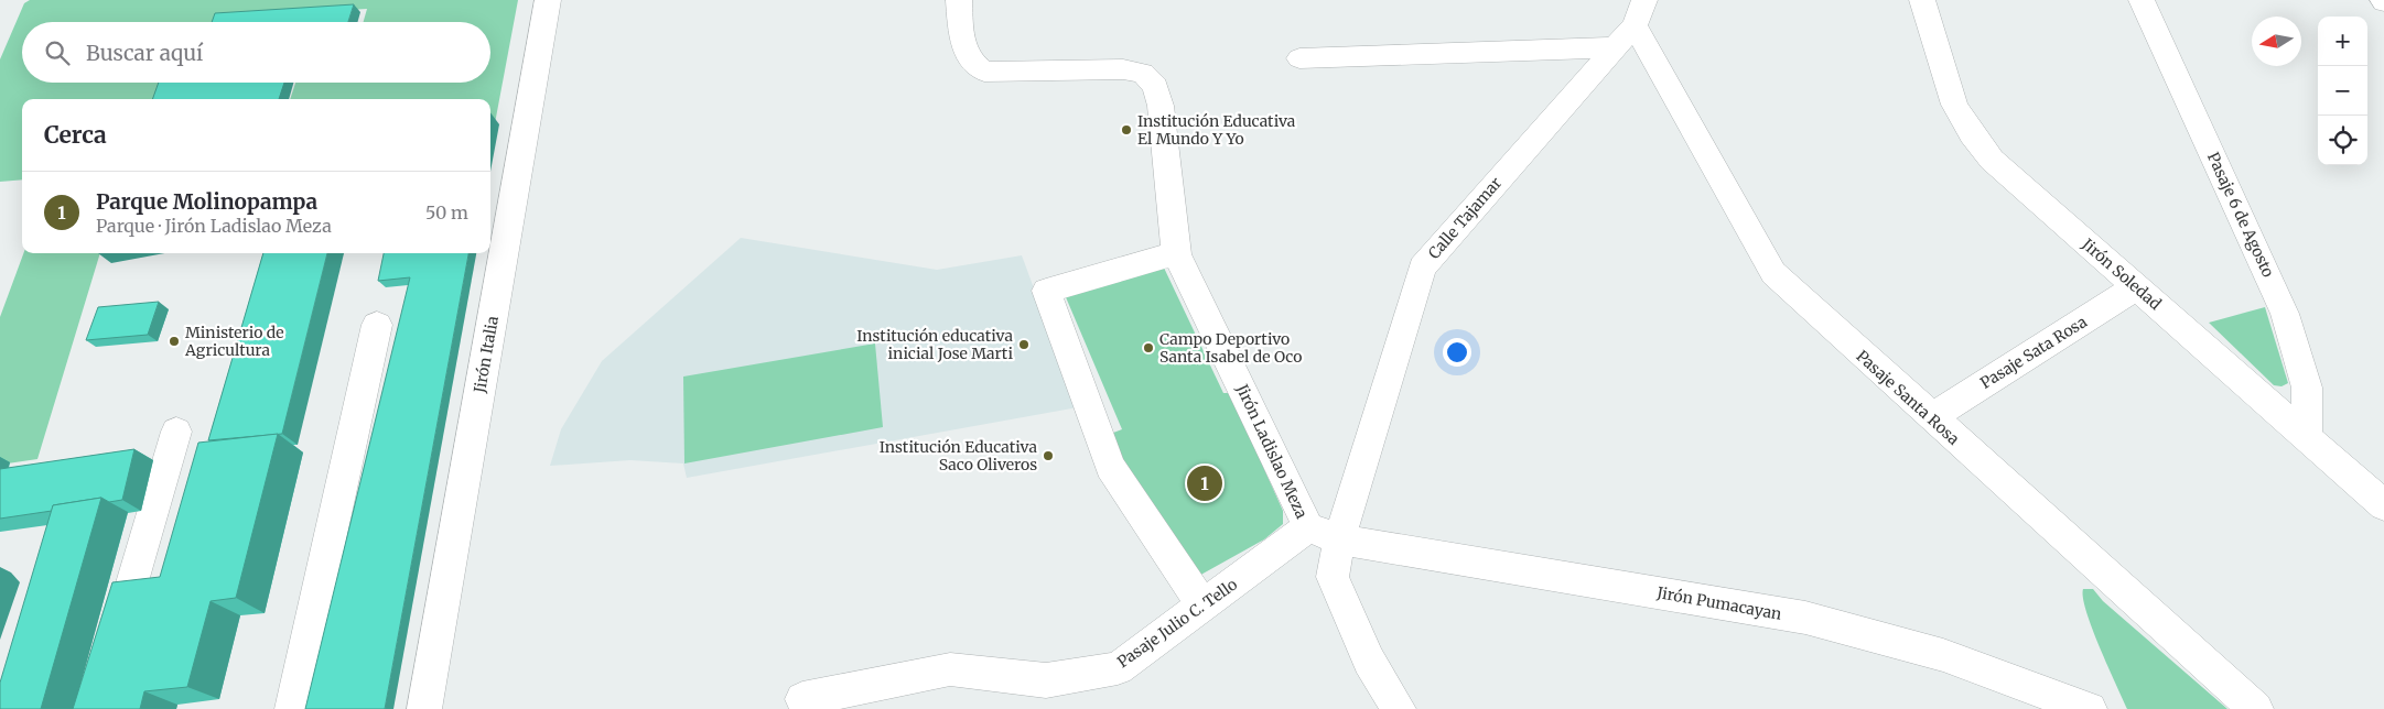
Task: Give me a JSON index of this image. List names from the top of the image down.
{
  "streets": {
    "street": [
      "Pasaje 6 de Agosto",
      "Calle Tajamar",
      "Jirón Soledad",
      "Pasaje Sata Rosa",
      "Jirón Italia",
      "Pasaje Santa Rosa",
      "Jirón Ladislao Meza",
      "Jirón Pumacayan",
      "Pasaje Julio C. Tello"
    ]
  },
  "crossings": [
    ["Pasaje 6 de Agosto", "Jirón Soledad"],
    ["Calle Tajamar", "Pasaje Santa Rosa"],
    ["Calle Tajamar", "Jirón Pumacayan"],
    ["Jirón Soledad", "Pasaje Sata Rosa"],
    ["Pasaje Sata Rosa", "Pasaje Santa Rosa"],
    ["Jirón Ladislao Meza", "Pasaje Julio C. Tello"]
  ],
  "places": [
    "Institución Educativa El Mundo Y Yo",
    "Ministerio de Agricultura",
    "Institución educativa inicial Jose Marti",
    "Campo Deportivo Santa Isabel de Oco",
    "Institución Educativa Saco Oliveros"
  ],
  "north": "left",
  "page": {
    "map_buttons": ["+", "−"],
    "search": "Buscar aquí",
    "heading": "Cerca",
    "list": [
      {
        "mark": "1",
        "name": "Parque Molinopampa",
        "note": "Parque · Jirón Ladislao Meza",
        "value": "50 m"
      }
    ],
    "pins": "1"
  }
}
